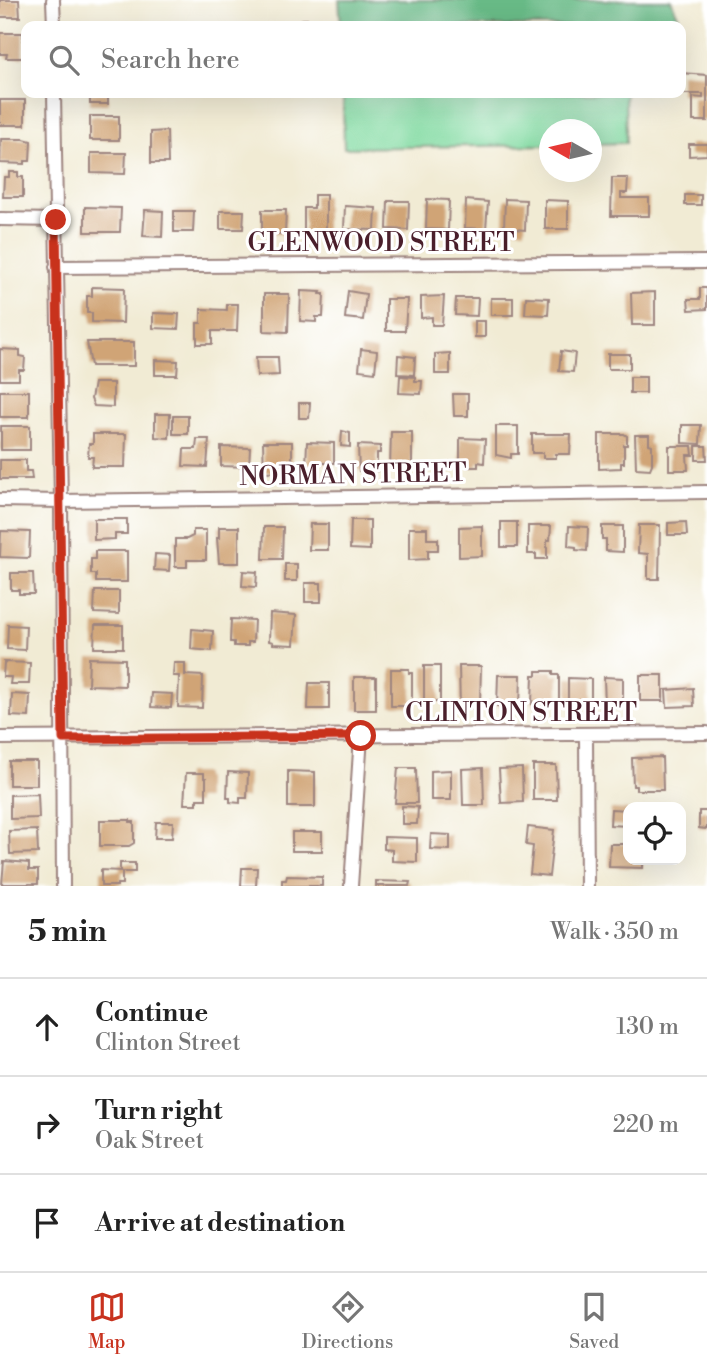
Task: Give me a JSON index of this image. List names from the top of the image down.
{
  "streets": {
    "street": ["GLENWOOD STREET", "NORMAN STREET", "CLINTON STREET"]
  },
  "north": "left",
  "page": {
    "search": "Search here",
    "heading": ["5 min", "Walk · 350 m"],
    "list": [
      ["Continue", "Clinton Street", "130 m"],
      ["Turn right", "Oak Street", "220 m"],
      "Arrive at destination"
    ],
    "nav": ["Map", "Directions", "Saved"]
  }
}
